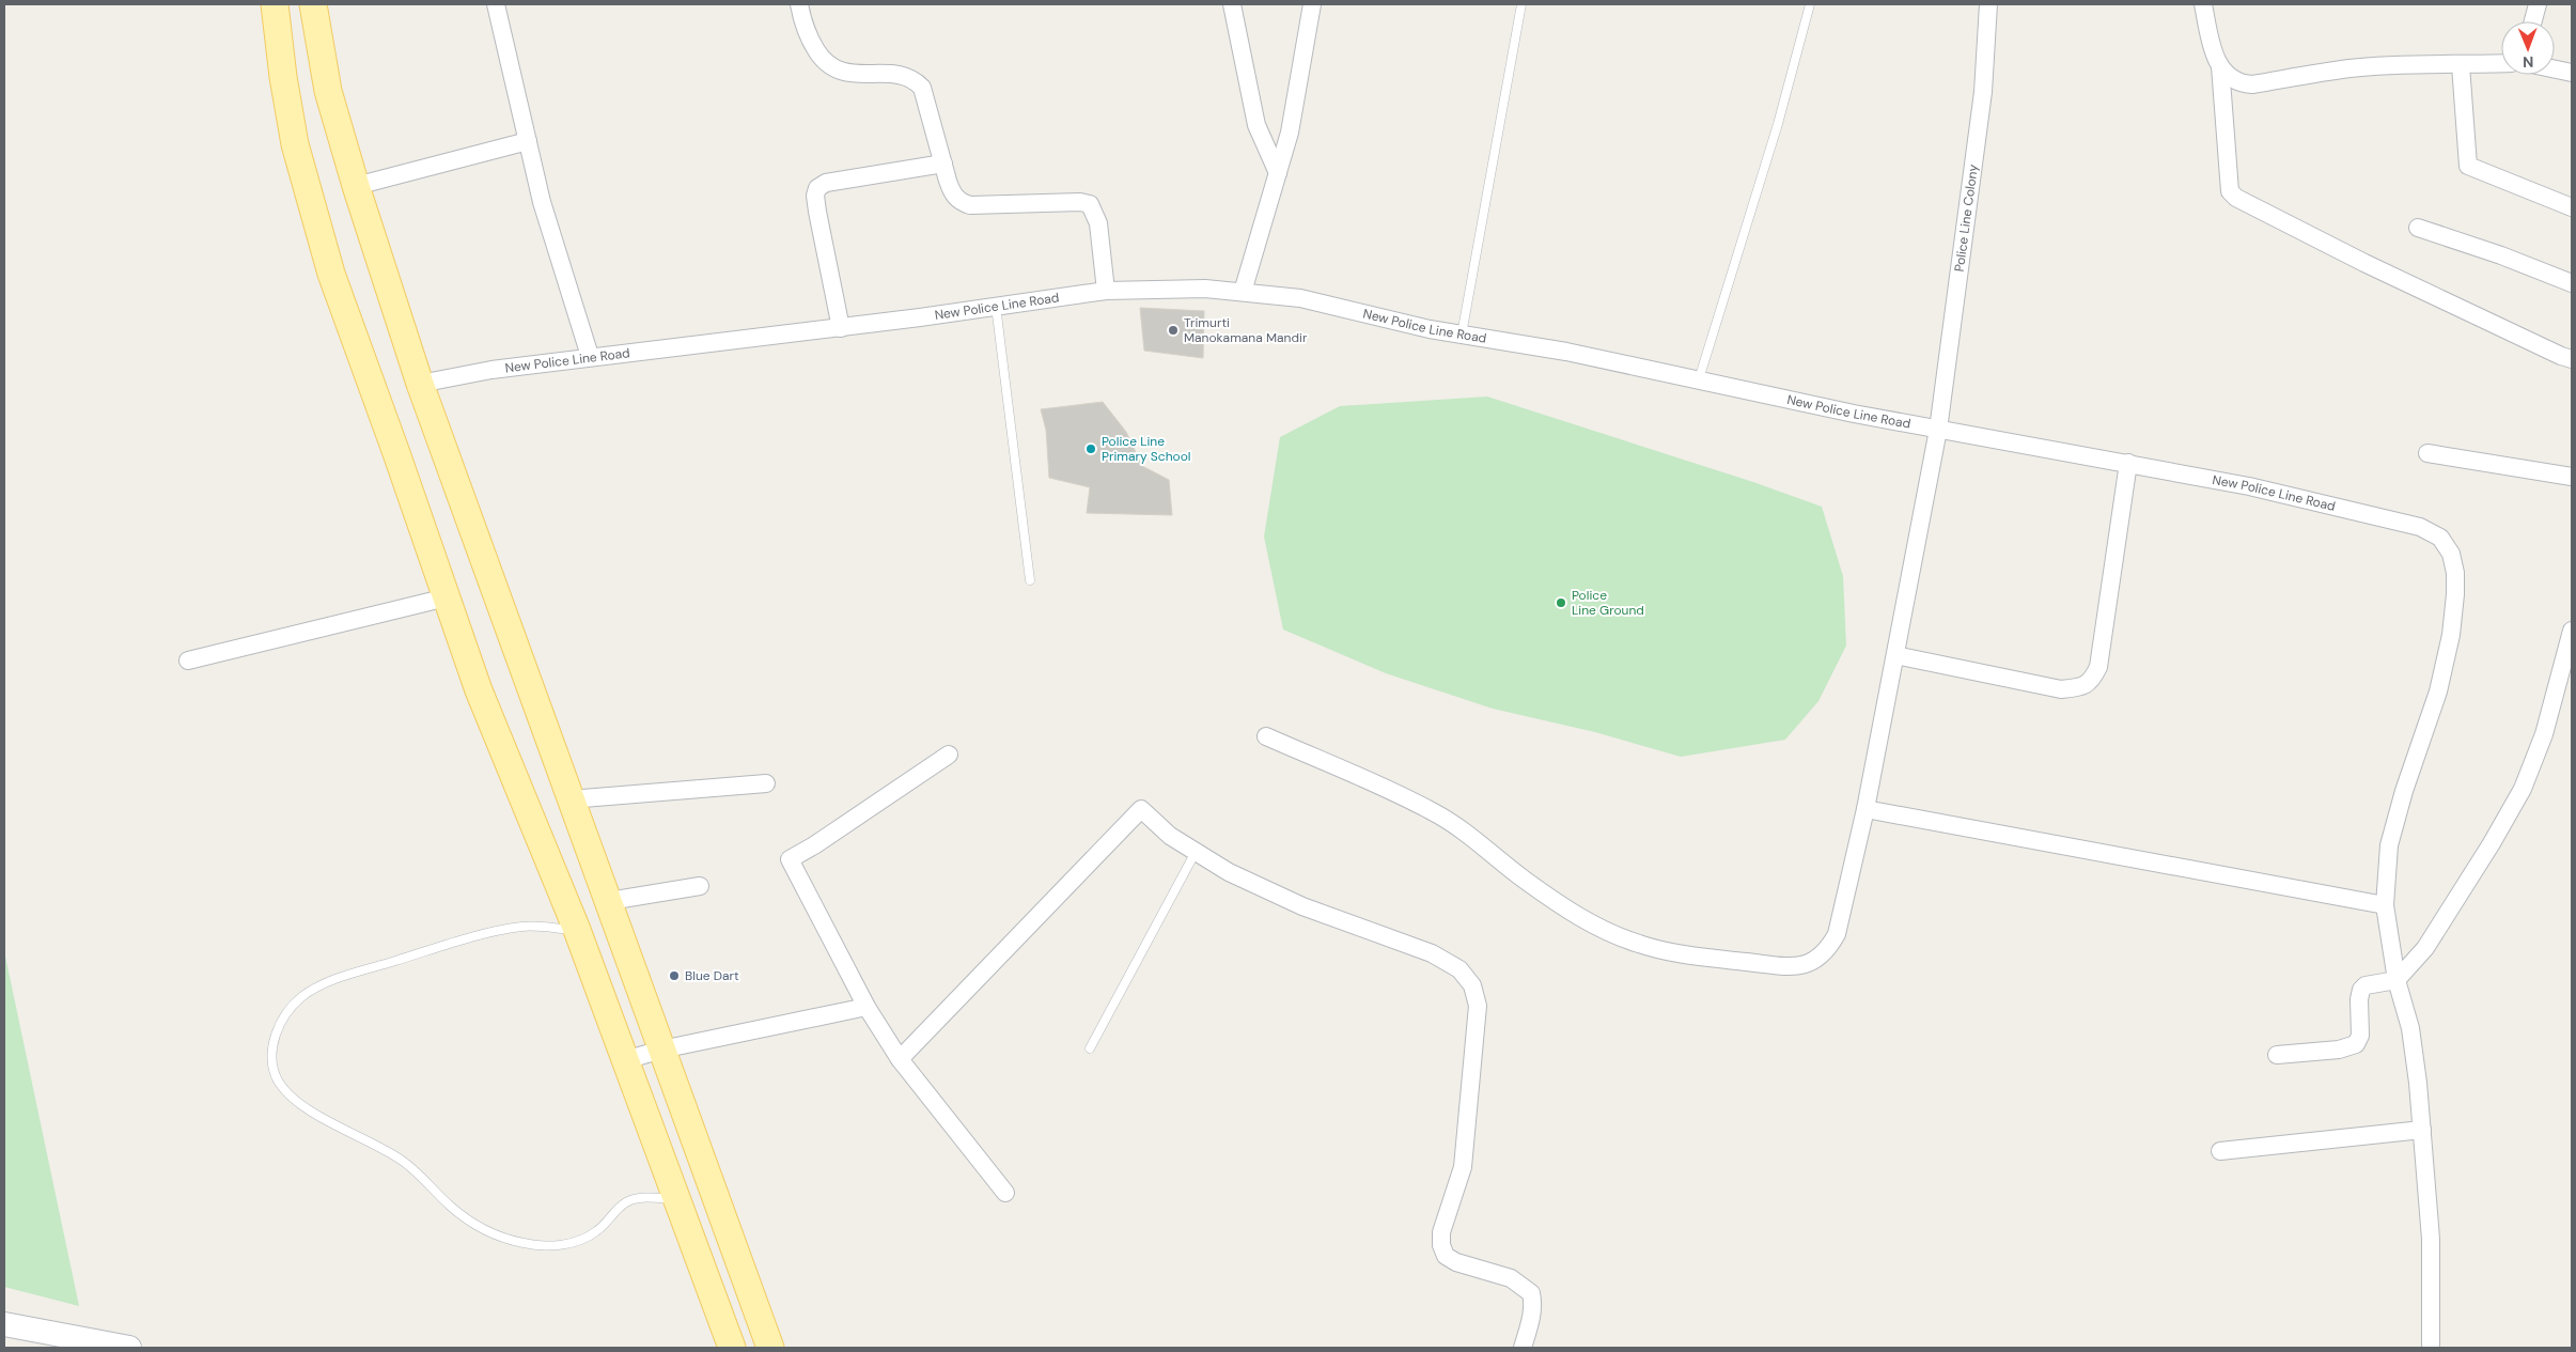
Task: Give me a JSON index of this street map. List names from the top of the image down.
{
  "streets": {
    "street": ["Police Line Colony", "New Police Line Road"]
  },
  "crossings": [
    ["Police Line Colony", "New Police Line Road"]
  ],
  "places": [
    "Trimurti Manokamana Mandir",
    "Police Line Primary School",
    "Police Line Ground",
    "Blue Dart"
  ],
  "north": "bottom"
}
